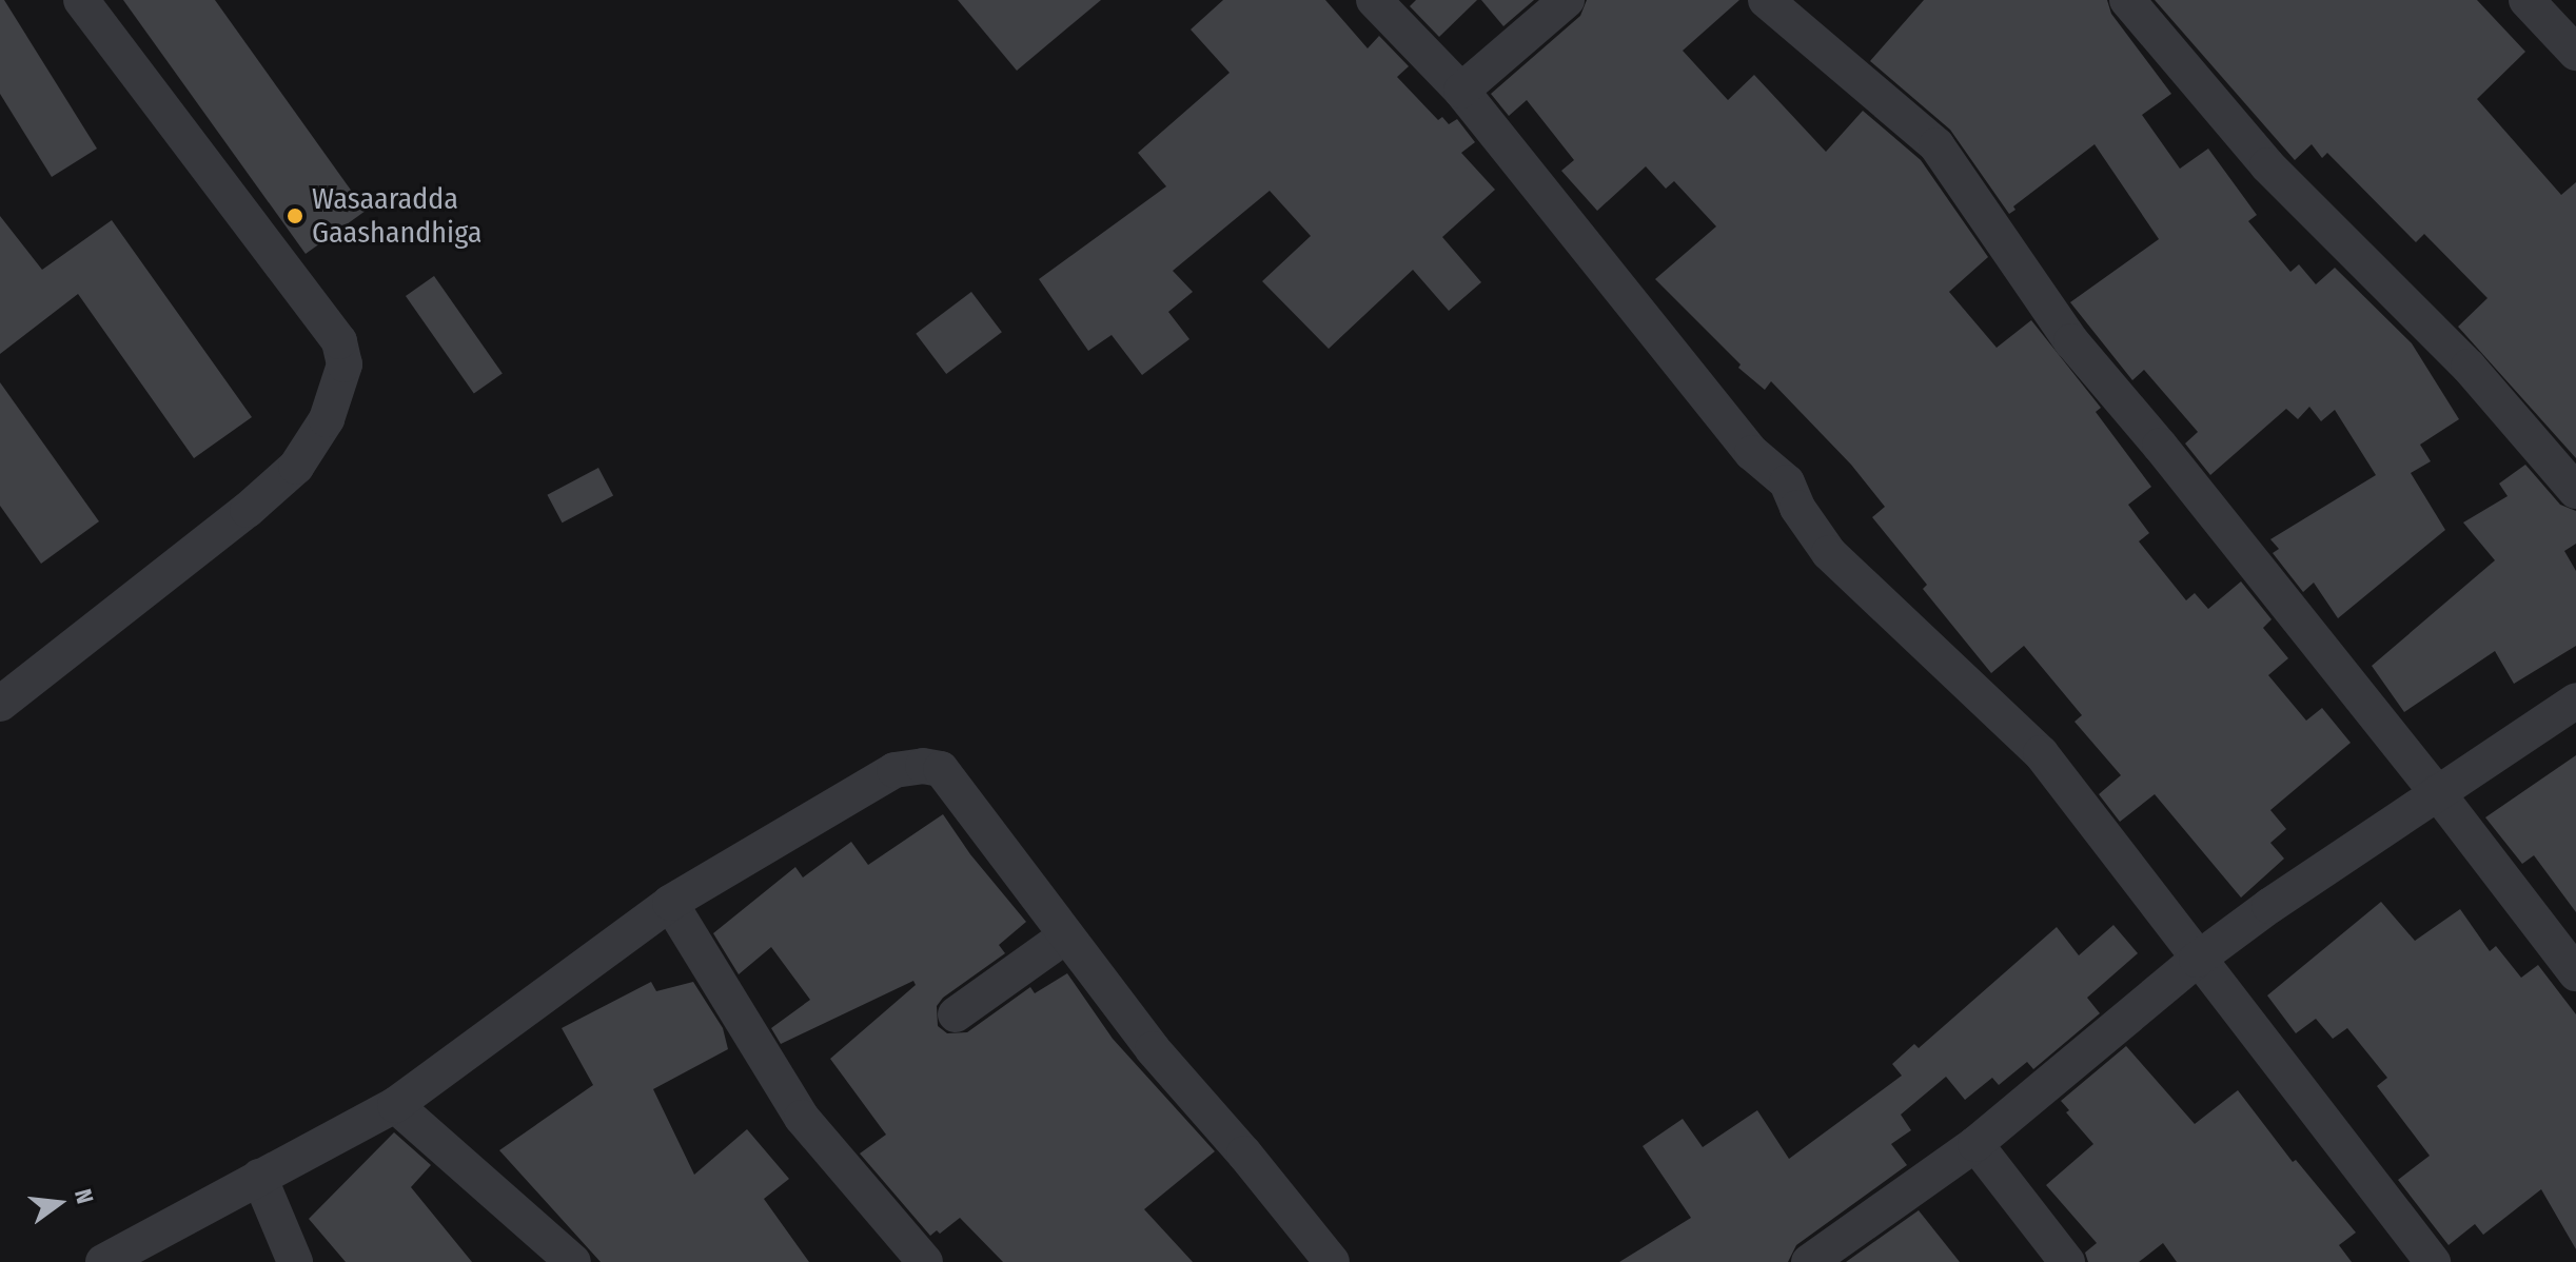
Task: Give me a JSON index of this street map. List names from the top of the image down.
{
  "places": ["Wasaaradda Gaashandhiga"],
  "north": "right"
}
